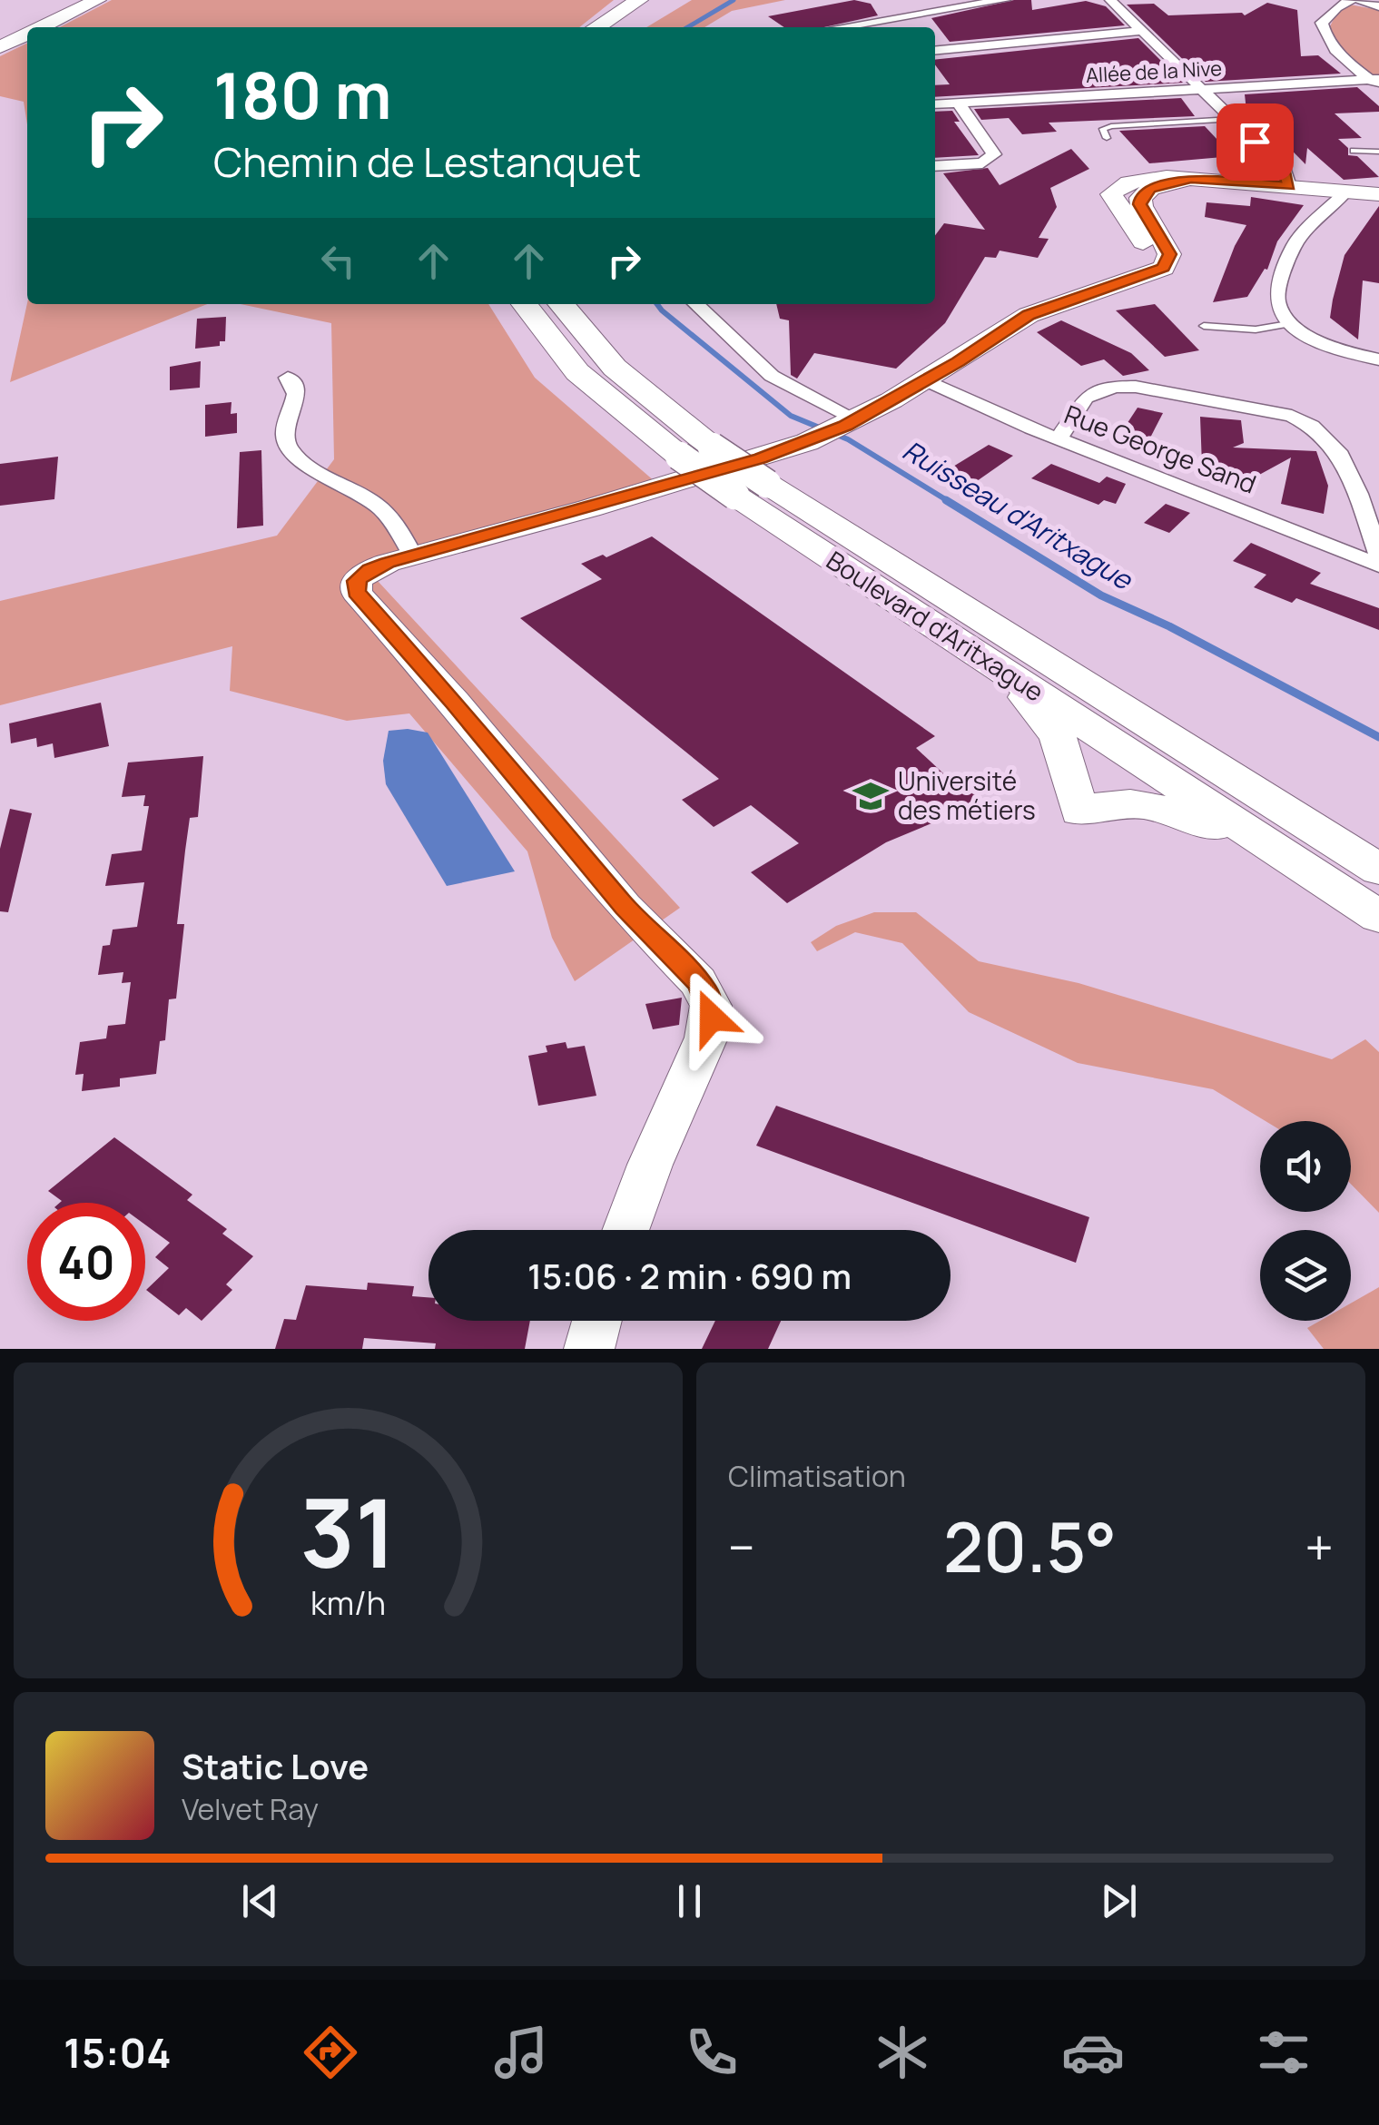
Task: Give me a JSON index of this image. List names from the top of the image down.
{
  "streets": {
    "main road": ["Boulevard d'Aritxague"],
    "street": ["Allée de la Nive", "Rue George Sand"]
  },
  "water": ["Ruisseau d'Aritxague"],
  "places": {
    "school or university": ["Université des métiers"]
  },
  "page": {
    "turn": ["180 m", "Chemin de Lestanquet"],
    "limit": "40",
    "trip": "15:06 · 2 min · 690 m",
    "tile": "Climatisation",
    "heat": ["−", "20.5°", "+"],
    "song": ["Static Love", "Velvet Ray"],
    "tabs": "15:04",
    "gauge": ["31", "km/h"]
  }
}
